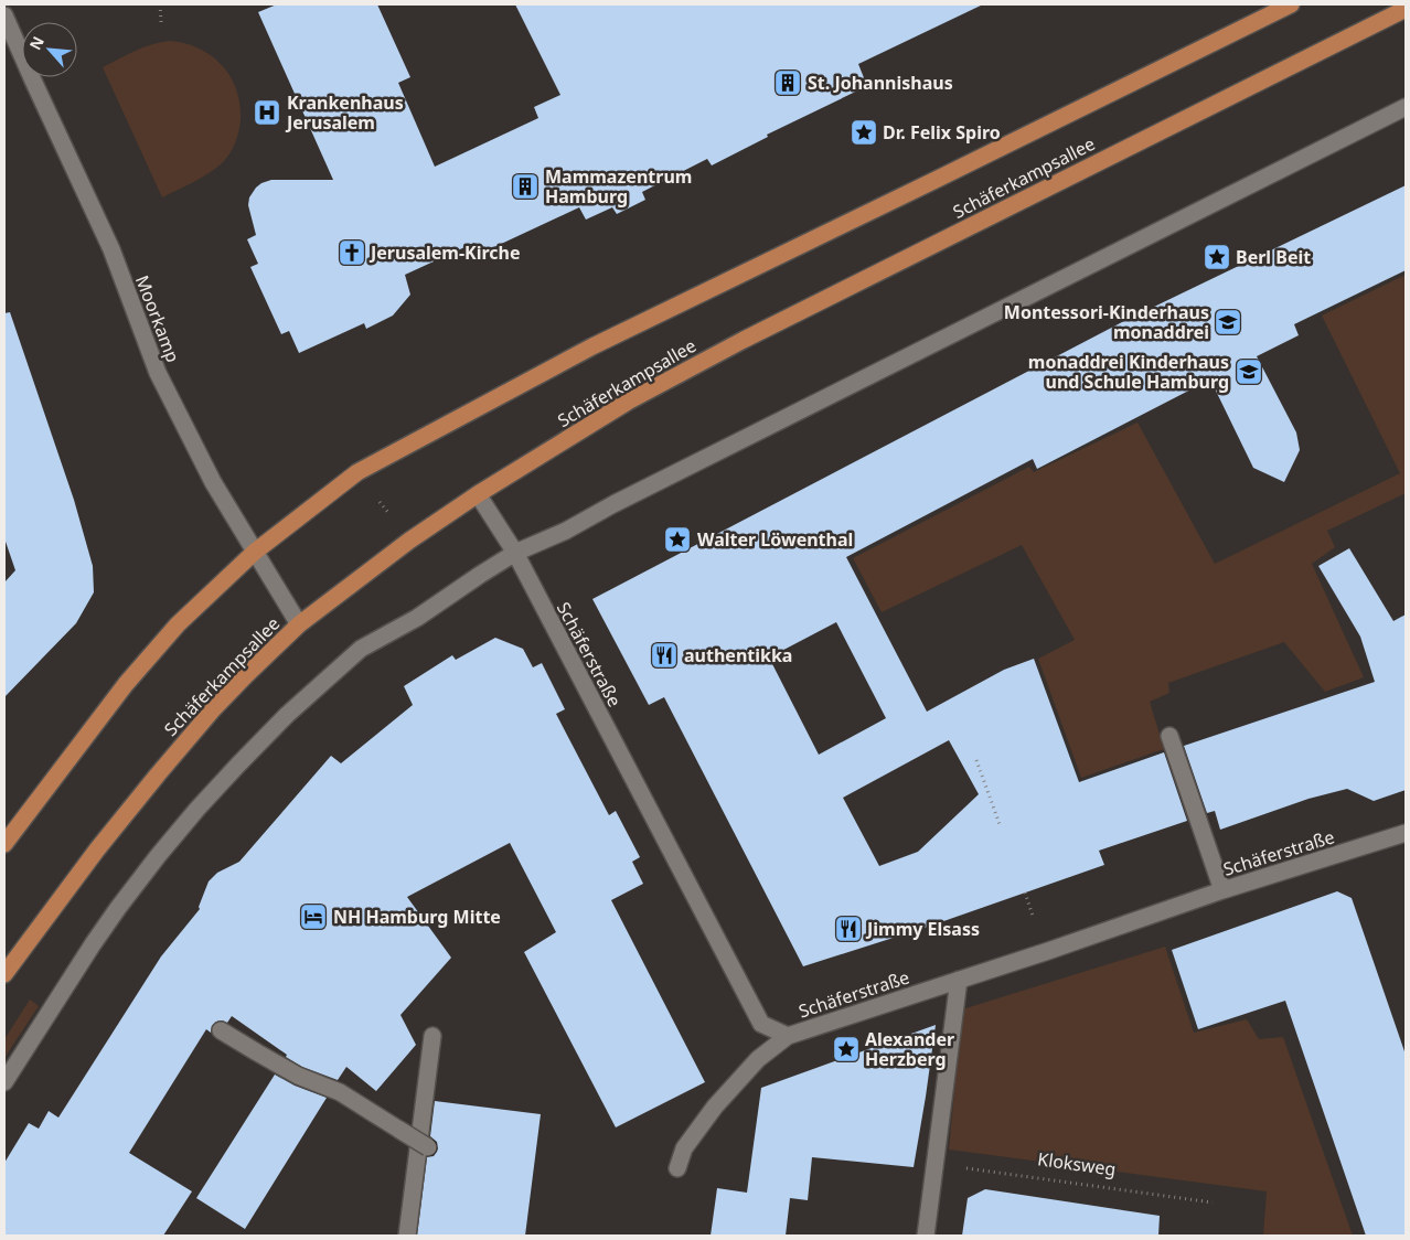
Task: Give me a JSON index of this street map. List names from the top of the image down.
{
  "streets": {
    "main road": ["Schäferkampsallee"],
    "street": ["Moorkamp", "Schäferstraße"],
    "path": ["Kloksweg"]
  },
  "crossings": [
    ["Schäferkampsallee", "Moorkamp"],
    ["Schäferkampsallee", "Schäferstraße"]
  ],
  "places": {
    "building": ["St. Johannishaus", "Mammazentrum Hamburg"],
    "hospital": ["Krankenhaus Jerusalem"],
    "place": [
      "Dr. Felix Spiro",
      "Berl Beit",
      "Walter Löwenthal",
      "Alexander Herzberg"
    ],
    "church": ["Jerusalem-Kirche"],
    "school or university": ["Montessori-Kinderhaus monaddrei", "monaddrei Kinderhaus und Schule Hamburg"],
    "restaurant": ["authentikka", "Jimmy Elsass"],
    "hotel": ["NH Hamburg Mitte"]
  },
  "north": "top left"
}
